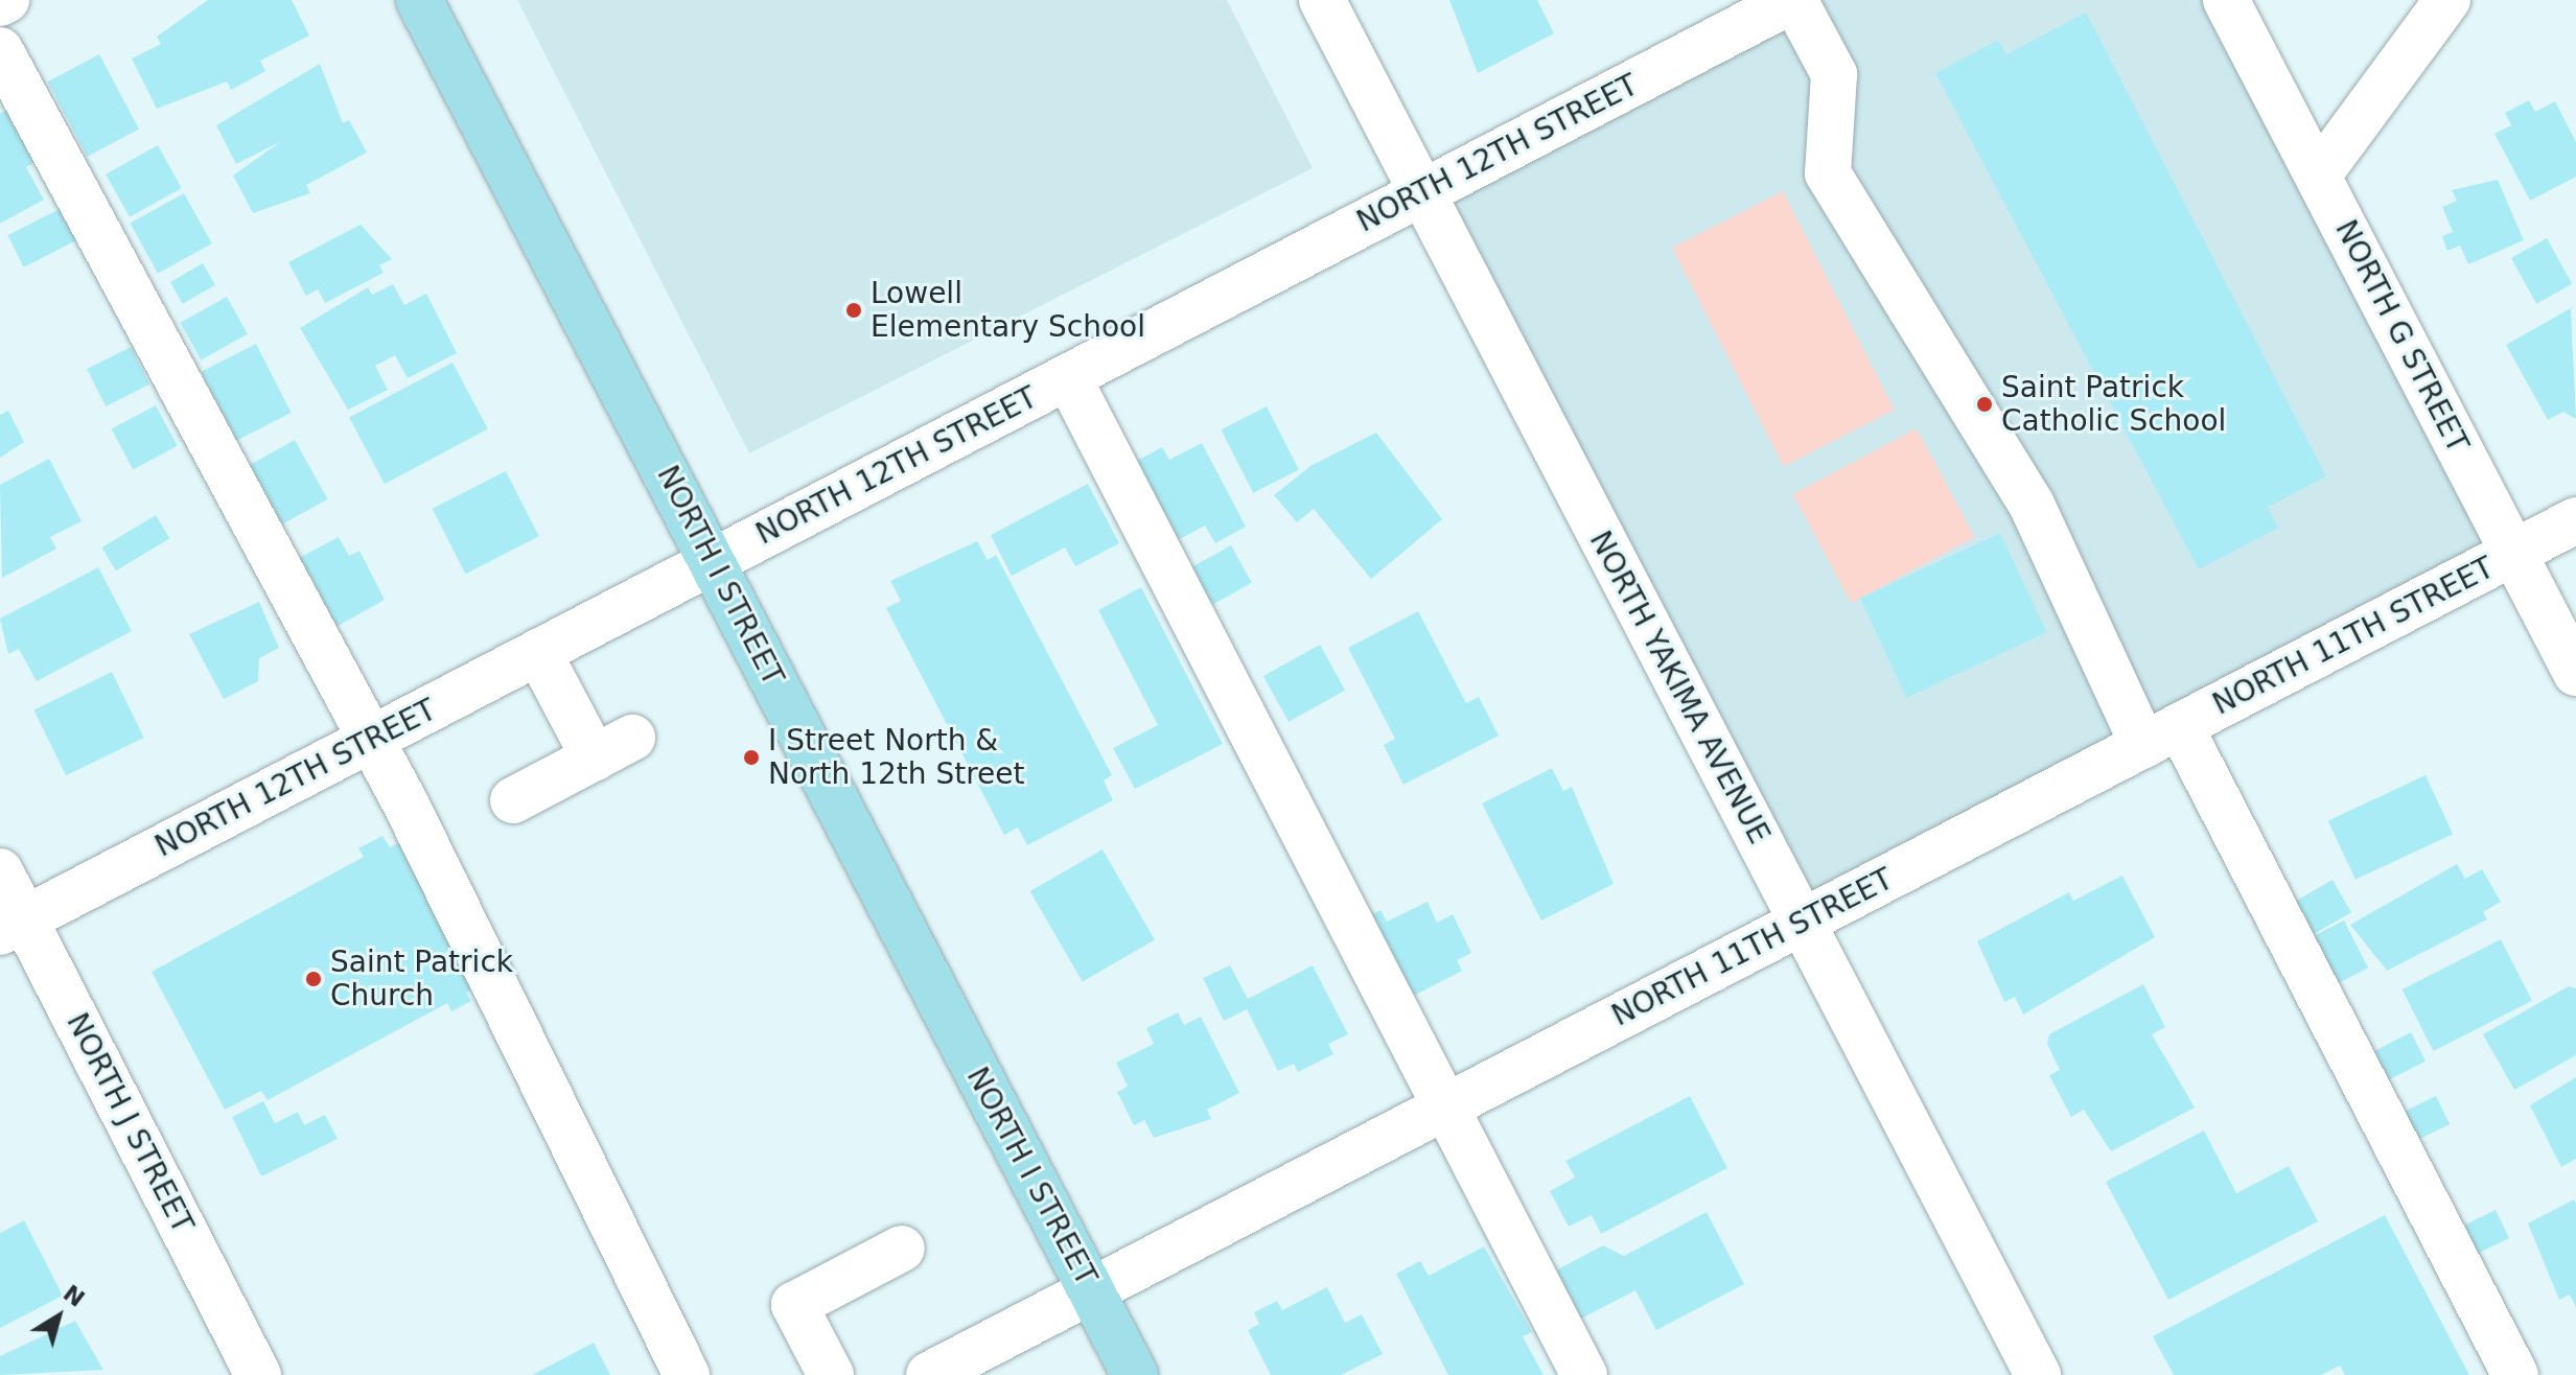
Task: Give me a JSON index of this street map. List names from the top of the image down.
{
  "streets": {
    "main road": ["NORTH I STREET"],
    "street": [
      "NORTH 12TH STREET",
      "NORTH G STREET",
      "NORTH 11TH STREET",
      "NORTH YAKIMA AVENUE",
      "NORTH J STREET"
    ]
  },
  "crossings": [
    ["NORTH 12TH STREET", "NORTH I STREET"],
    ["NORTH 12TH STREET", "NORTH YAKIMA AVENUE"],
    ["NORTH 12TH STREET", "NORTH J STREET"],
    ["NORTH G STREET", "NORTH 11TH STREET"],
    ["NORTH I STREET", "NORTH 11TH STREET"],
    ["NORTH 11TH STREET", "NORTH YAKIMA AVENUE"]
  ],
  "places": [
    "Lowell Elementary School",
    "Saint Patrick Catholic School",
    "I Street North & North 12th Street",
    "Saint Patrick Church"
  ],
  "north": "top right"
}
